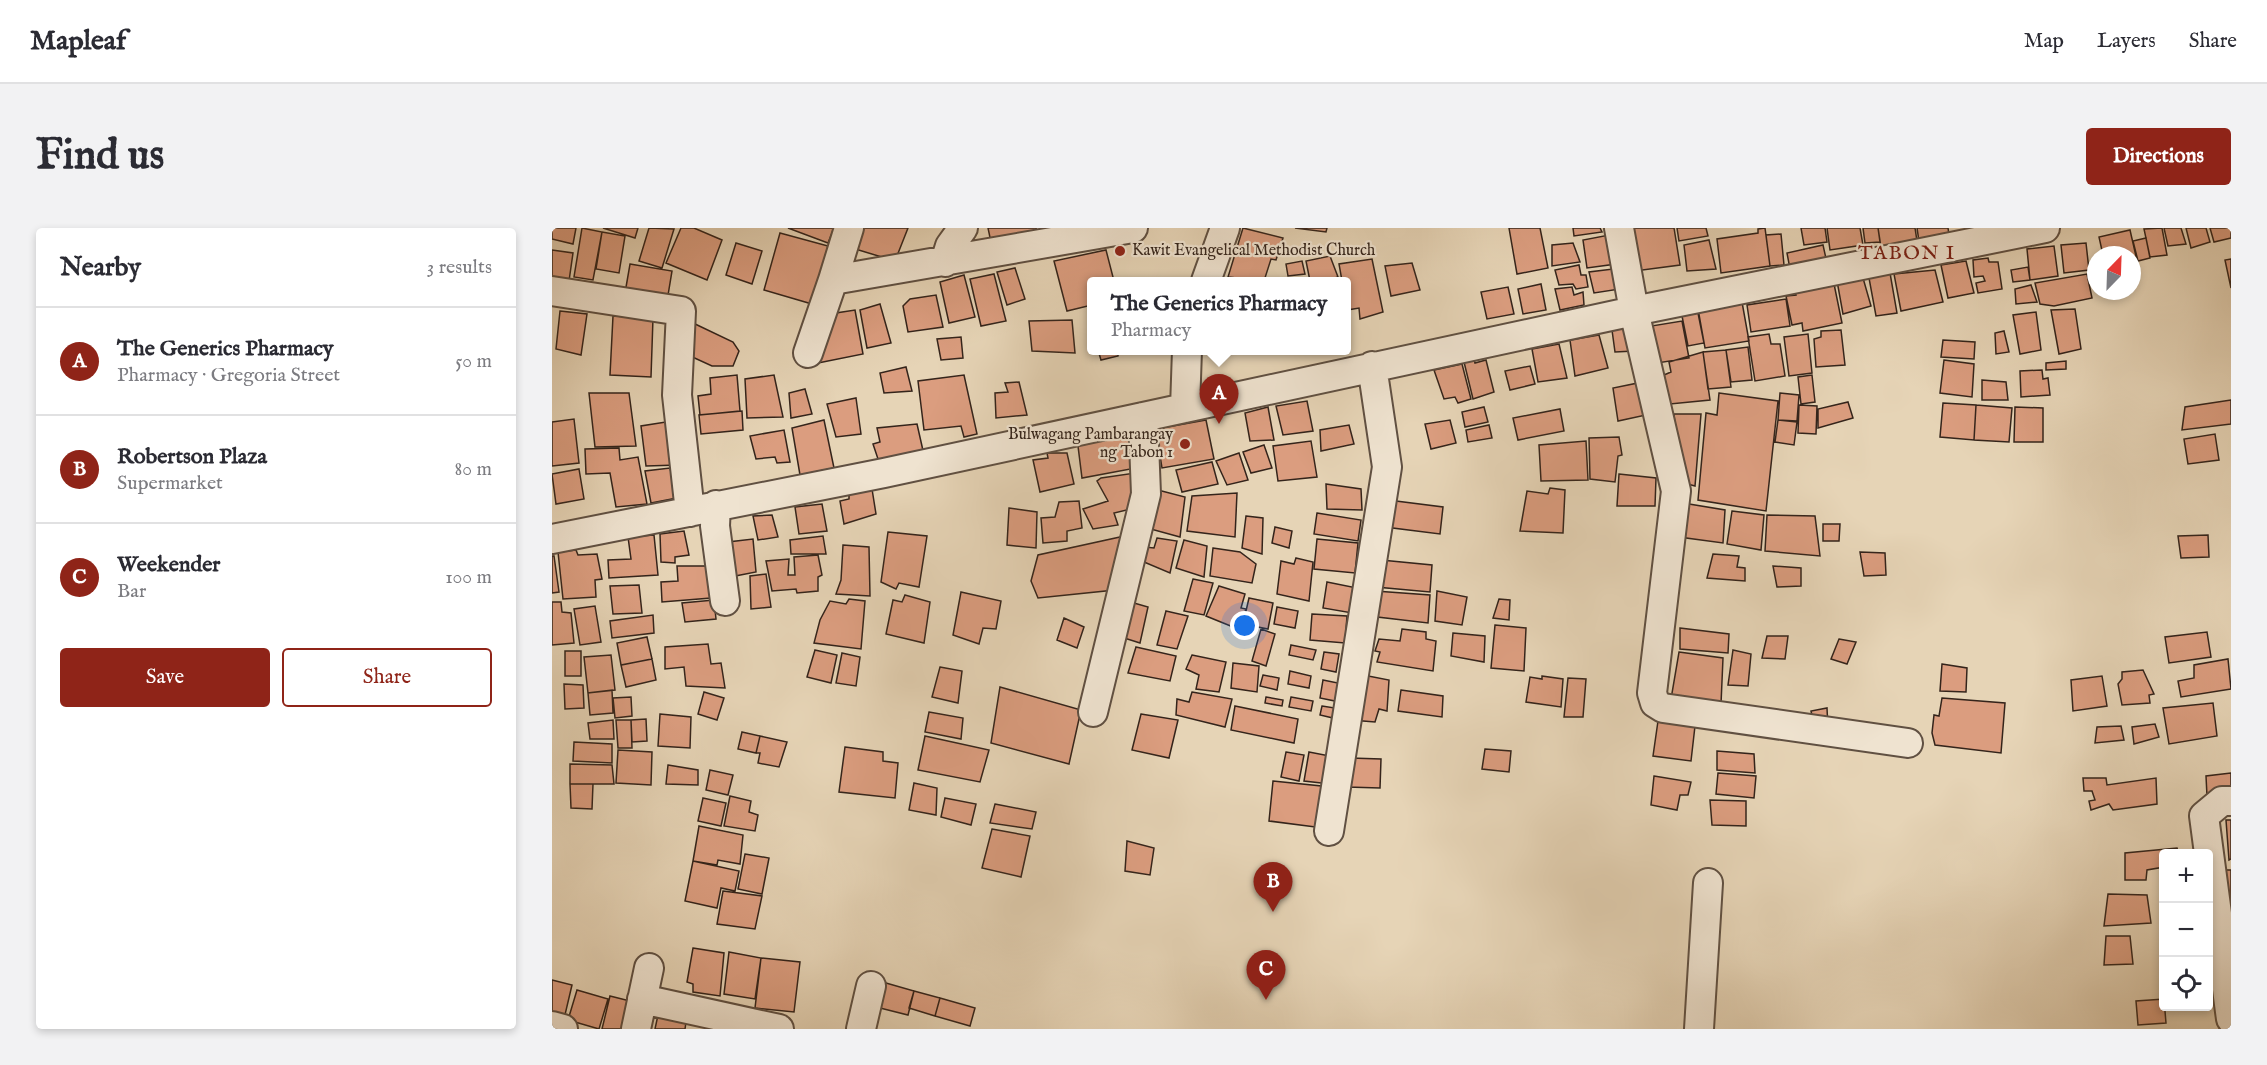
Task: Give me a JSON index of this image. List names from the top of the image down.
{
  "districts": ["TABON I"],
  "places": ["Kawit Evangelical Methodist Church", "Bulwagang Pambarangay ng Tabon 1"],
  "north": "top right",
  "page": {
    "header": "Mapleaf",
    "nav": ["Map", "Layers", "Share"],
    "buttons": [
      "Directions",
      ["Save", "Share"]
    ],
    "title": "Find us",
    "heading": ["Nearby", "3 results"],
    "popup": ["The Generics Pharmacy", "Pharmacy"],
    "list": [
      {
        "mark": "A",
        "name": "The Generics Pharmacy",
        "note": "Pharmacy · Gregoria Street",
        "value": "50 m"
      },
      {
        "mark": "B",
        "name": "Robertson Plaza",
        "note": "Supermarket",
        "value": "80 m"
      },
      {
        "mark": "C",
        "name": "Weekender",
        "note": "Bar",
        "value": "100 m"
      }
    ],
    "pins": ["A", "B", "C"],
    "map_buttons": ["+", "−"]
  }
}
